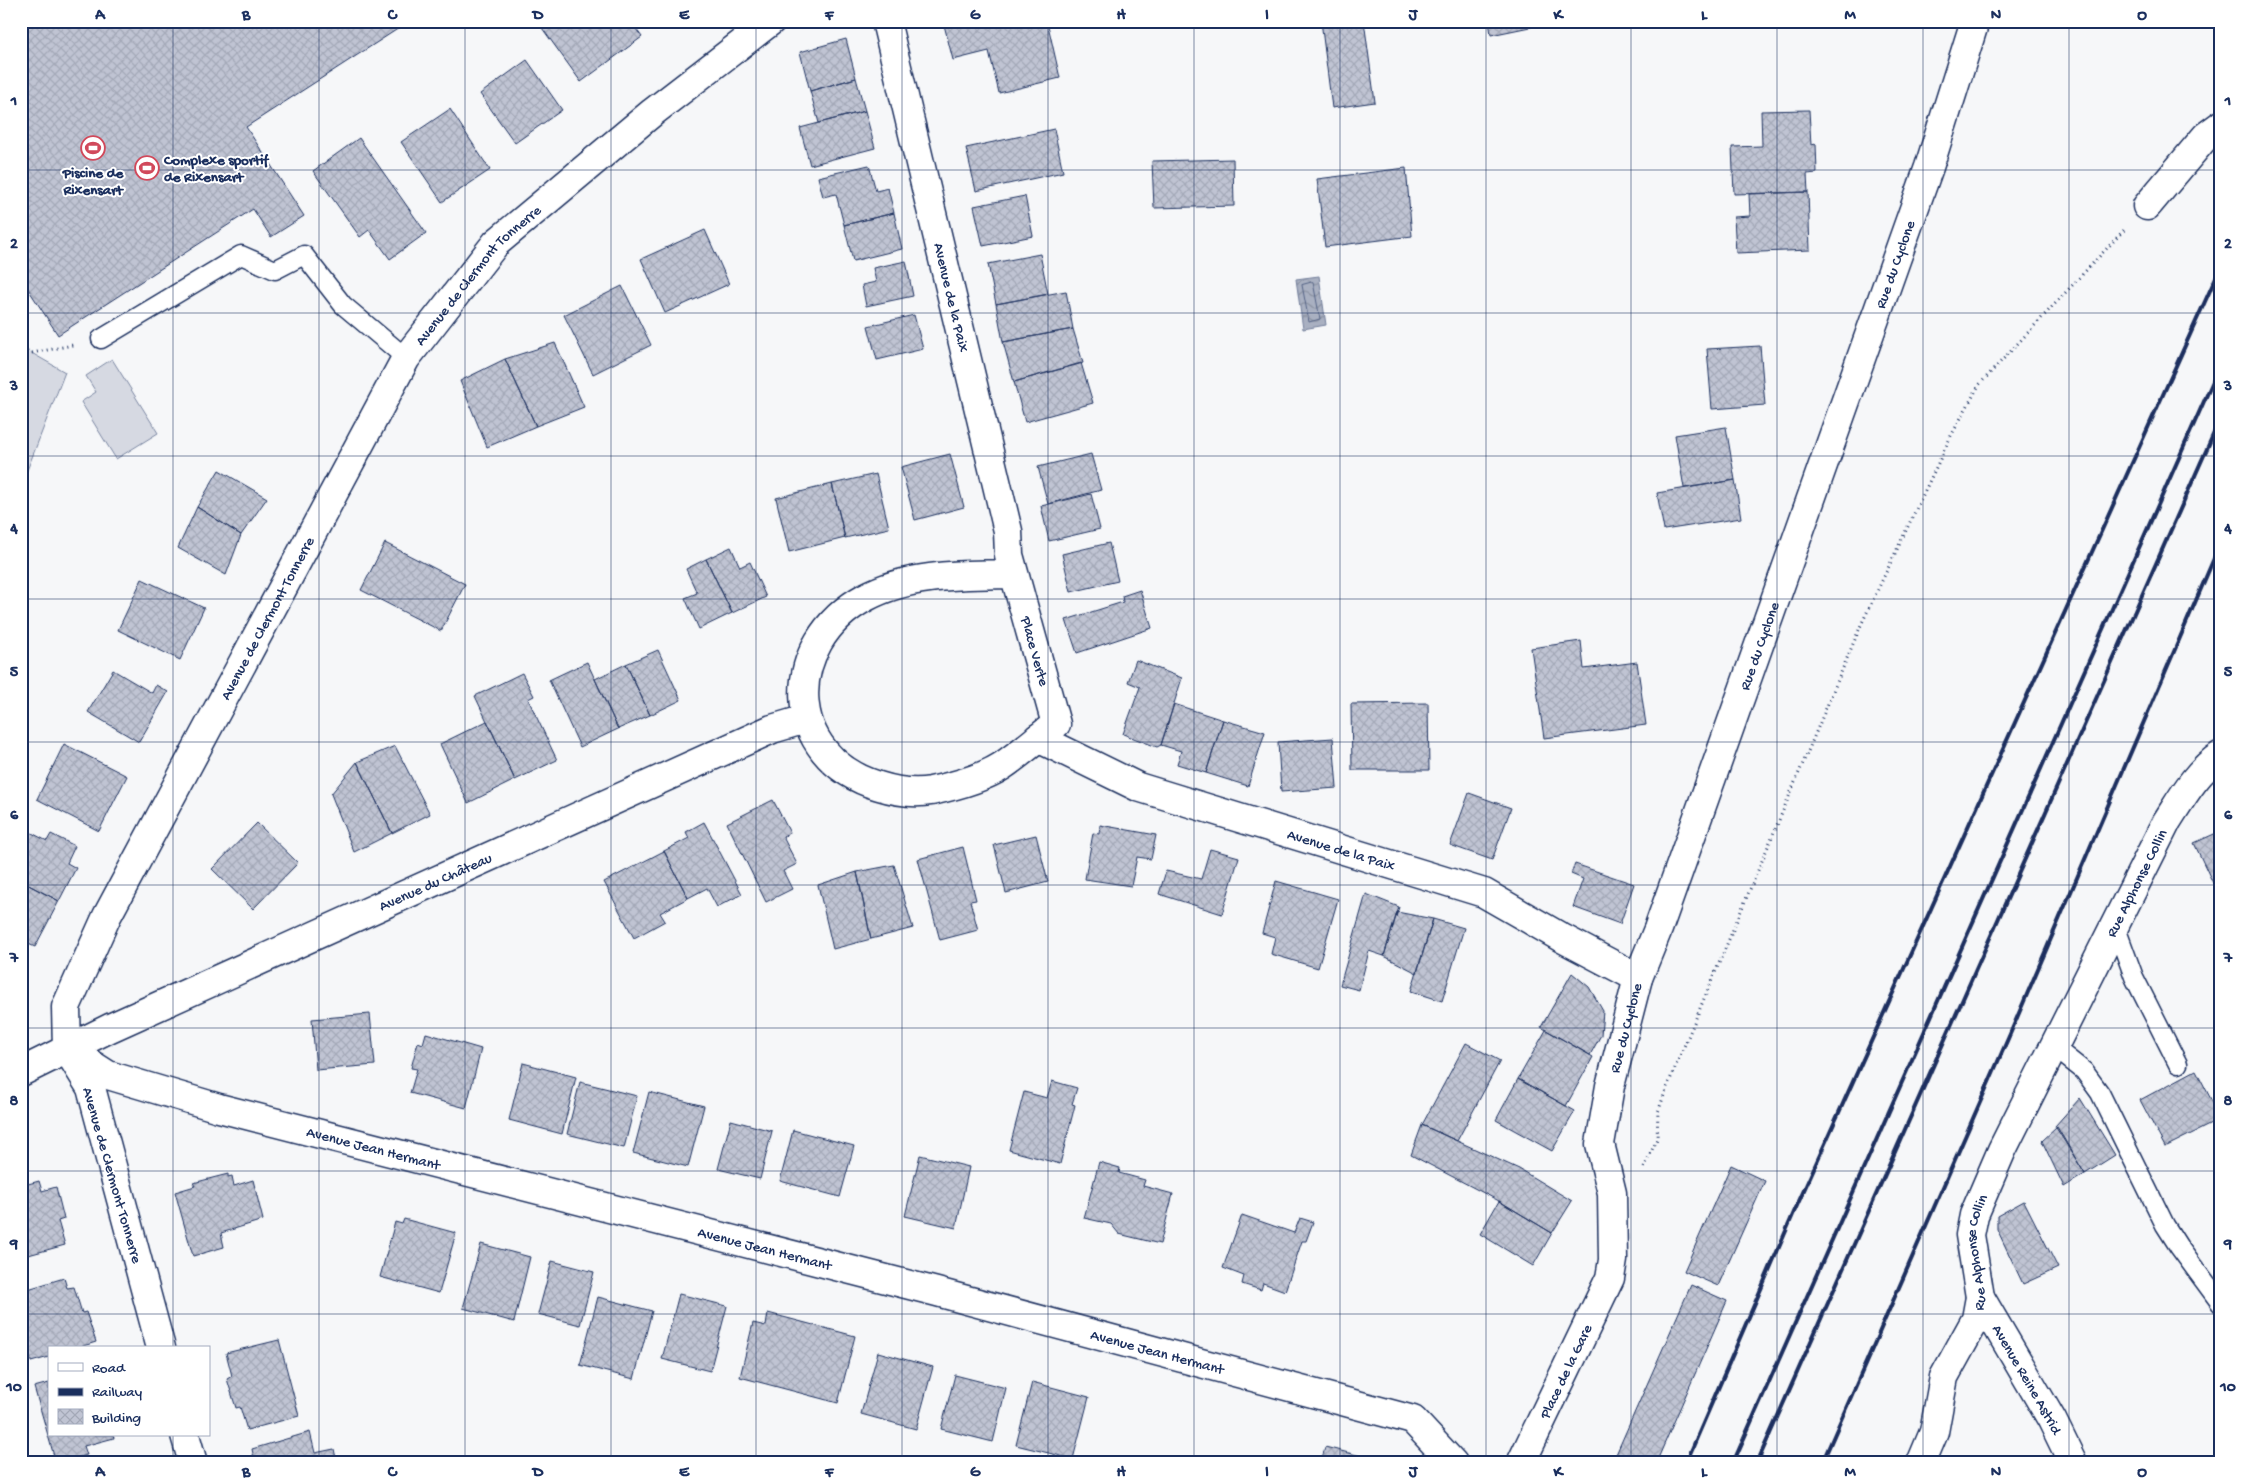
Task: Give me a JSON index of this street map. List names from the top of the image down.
{
  "streets": {
    "street": [
      "Rue du Cyclone",
      "Avenue de Clermont Tonnerre",
      "Avenue de la Paix",
      "Place Verte",
      "Avenue du Château",
      "Rue Alphonse Collin",
      "Avenue Jean Hermant",
      "Place de la Gare",
      "Avenue Reine Astrid"
    ]
  },
  "crossings": [
    ["Rue du Cyclone", "Avenue de la Paix"],
    ["Rue du Cyclone", "Place de la Gare"],
    ["Avenue de Clermont Tonnerre", "Avenue du Château"],
    ["Avenue de Clermont Tonnerre", "Avenue Jean Hermant"],
    ["Avenue de la Paix", "Place Verte"],
    ["Place Verte", "Avenue du Château"],
    ["Avenue du Château", "Avenue Jean Hermant"],
    ["Rue Alphonse Collin", "Avenue Reine Astrid"]
  ],
  "places": {
    "sports": ["Piscine de Rixensart", "Complexe sportif de Rixensart"]
  },
  "legend": ["Road", "Railway", "Building"],
  "grid": {
    "columns": [
      "A",
      "B",
      "C",
      "D",
      "E",
      "F",
      "G",
      "H",
      "I",
      "J",
      "K",
      "L",
      "M",
      "N",
      "O"
    ],
    "rows": [
      "1",
      "2",
      "3",
      "4",
      "5",
      "6",
      "7",
      "8",
      "9",
      "10"
    ]
  }
}
